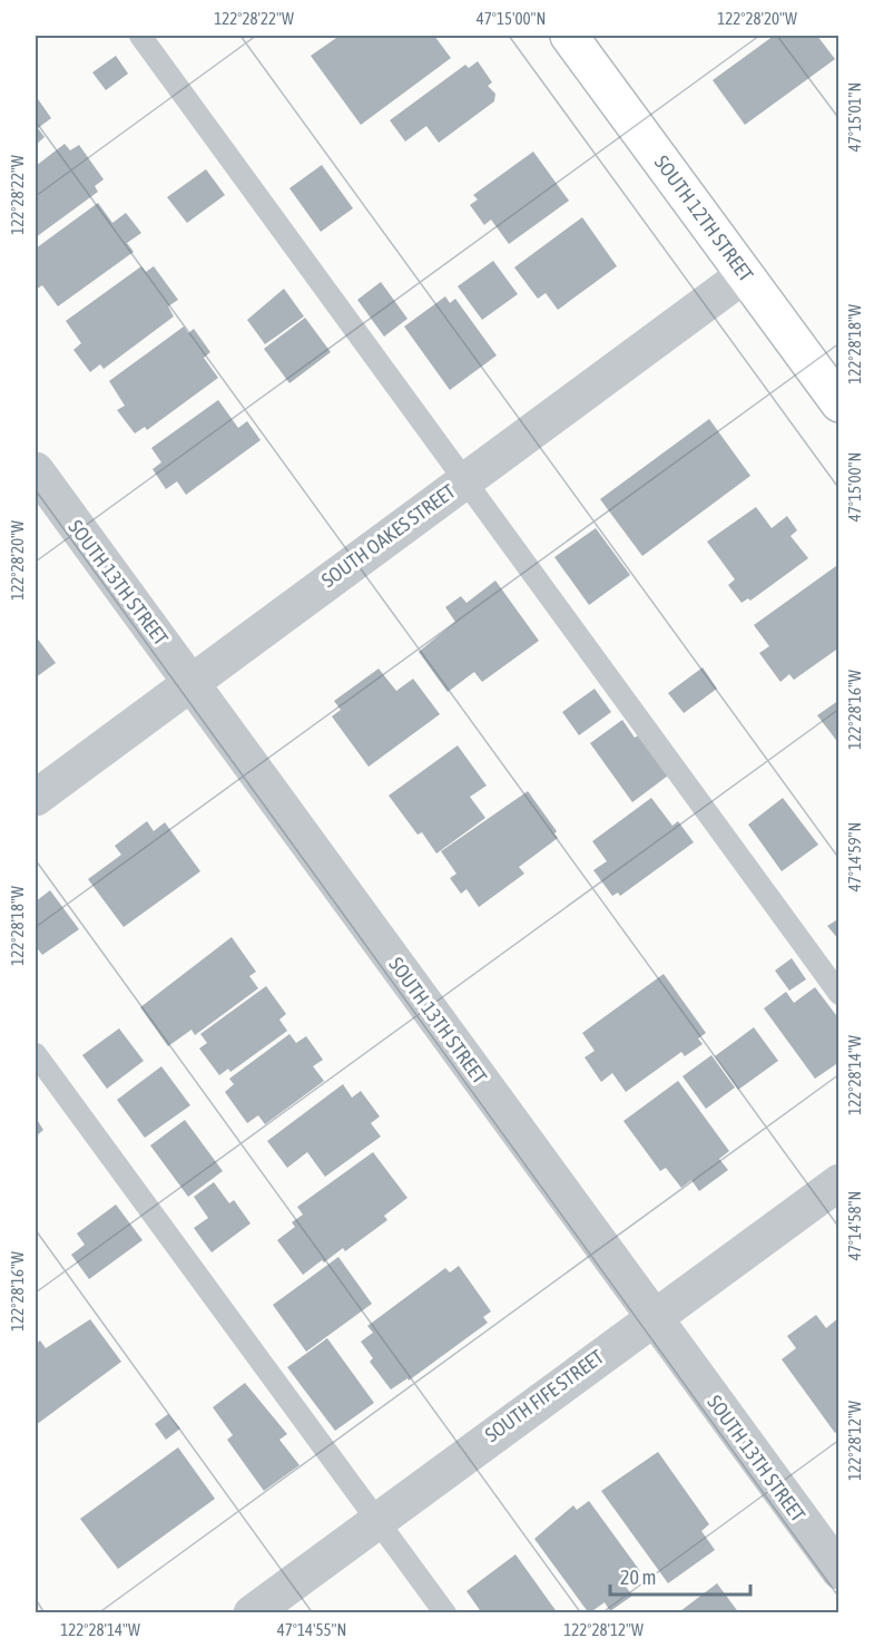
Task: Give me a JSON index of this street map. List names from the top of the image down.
{
  "streets": {
    "main road": ["SOUTH 12TH STREET"],
    "street": ["SOUTH OAKES STREET", "SOUTH 13TH STREET", "SOUTH FIFE STREET"]
  },
  "crossings": [
    ["SOUTH 12TH STREET", "SOUTH OAKES STREET"],
    ["SOUTH OAKES STREET", "SOUTH 13TH STREET"],
    ["SOUTH 13TH STREET", "SOUTH FIFE STREET"]
  ],
  "scale_bar": "20 m",
  "coordinates": [
    "122°28'22\"W",
    "47°15'00\"N",
    "122°28'20\"W",
    "47°15'01\"N",
    "122°28'18\"W",
    "122°28'16\"W",
    "47°14'59\"N",
    "122°28'14\"W",
    "47°14'58\"N",
    "122°28'12\"W",
    "47°14'55\"N"
  ]
}
